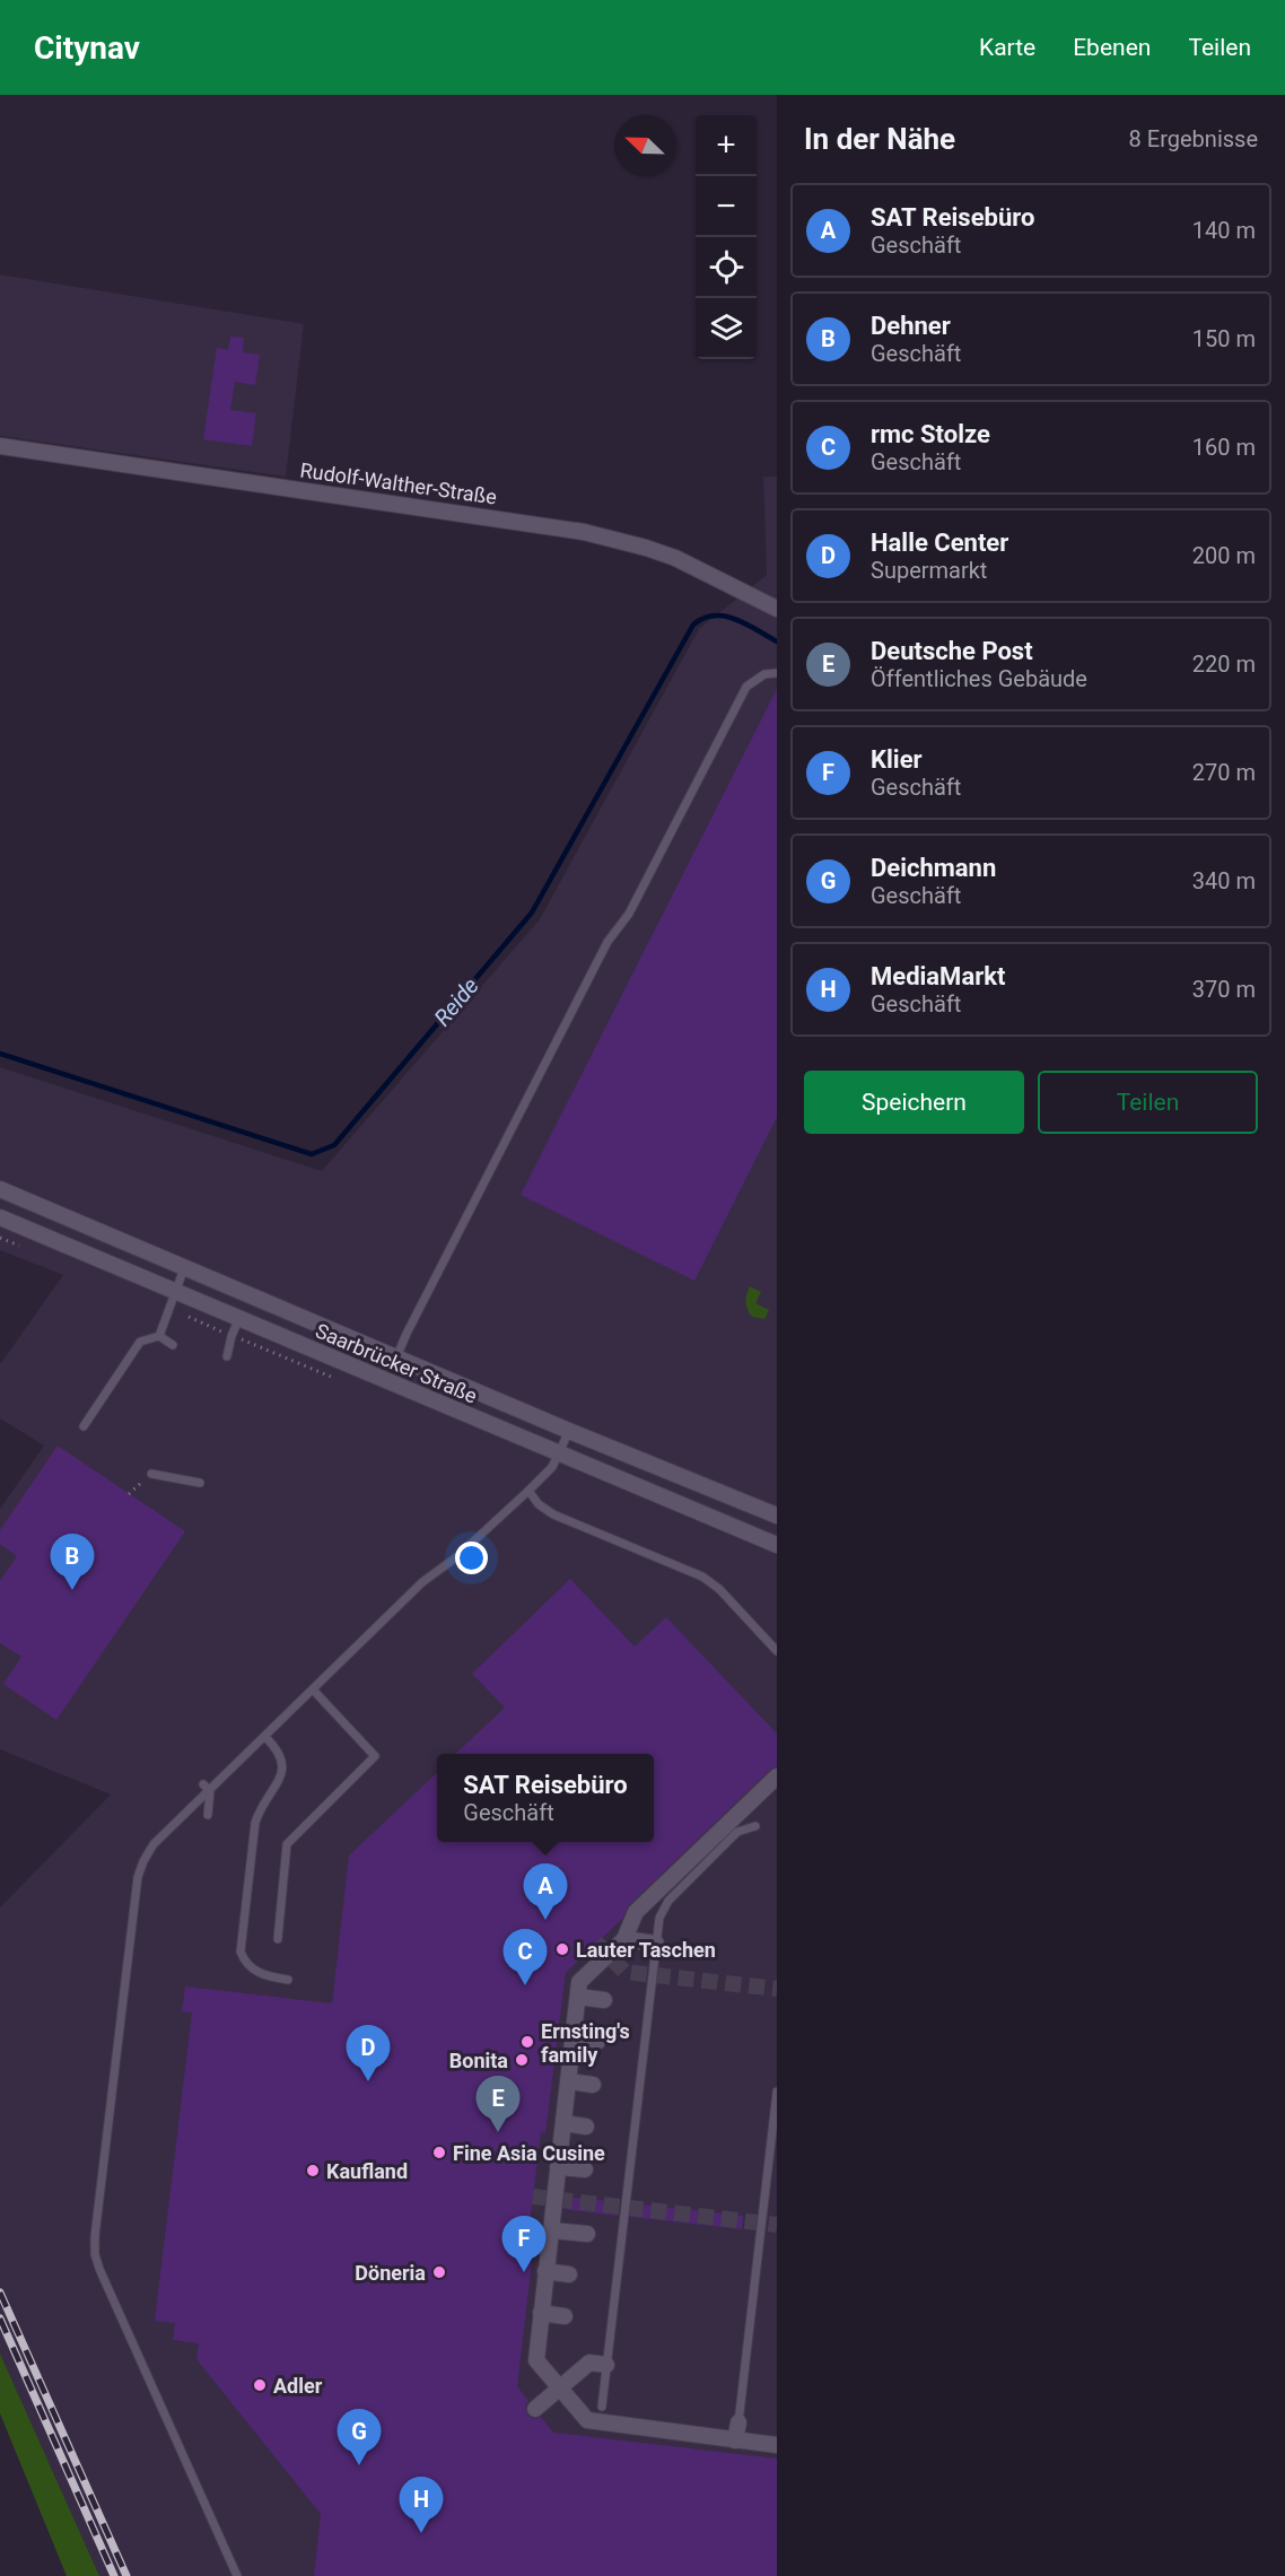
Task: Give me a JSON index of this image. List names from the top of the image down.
{
  "streets": {
    "street": ["Rudolf-Walther-Straße", "Saarbrücker Straße"]
  },
  "water": ["Reide"],
  "places": [
    "Lauter Taschen",
    "Ernsting's family",
    "Bonita",
    "Fine Asia Cusine",
    "Kaufland",
    "Döneria",
    "Adler"
  ],
  "north": "top left",
  "page": {
    "header": "Citynav",
    "nav": ["Karte", "Ebenen", "Teilen"],
    "heading": ["In der Nähe", "8 Ergebnisse"],
    "map_buttons": ["+", "−"],
    "list": [
      {
        "mark": "A",
        "name": "SAT Reisebüro",
        "note": "Geschäft",
        "value": "140 m"
      },
      {
        "mark": "B",
        "name": "Dehner",
        "note": "Geschäft",
        "value": "150 m"
      },
      {
        "mark": "C",
        "name": "rmc Stolze",
        "note": "Geschäft",
        "value": "160 m"
      },
      {
        "mark": "D",
        "name": "Halle Center",
        "note": "Supermarkt",
        "value": "200 m"
      },
      {
        "mark": "E",
        "name": "Deutsche Post",
        "note": "Öffentliches Gebäude",
        "value": "220 m"
      },
      {
        "mark": "F",
        "name": "Klier",
        "note": "Geschäft",
        "value": "270 m"
      },
      {
        "mark": "G",
        "name": "Deichmann",
        "note": "Geschäft",
        "value": "340 m"
      },
      {
        "mark": "H",
        "name": "MediaMarkt",
        "note": "Geschäft",
        "value": "370 m"
      }
    ],
    "buttons": ["Speichern", "Teilen"],
    "pins": [
      "B",
      "A",
      "C",
      "D",
      "E",
      "F",
      "G",
      "H"
    ],
    "popup": ["SAT Reisebüro", "Geschäft"]
  }
}
